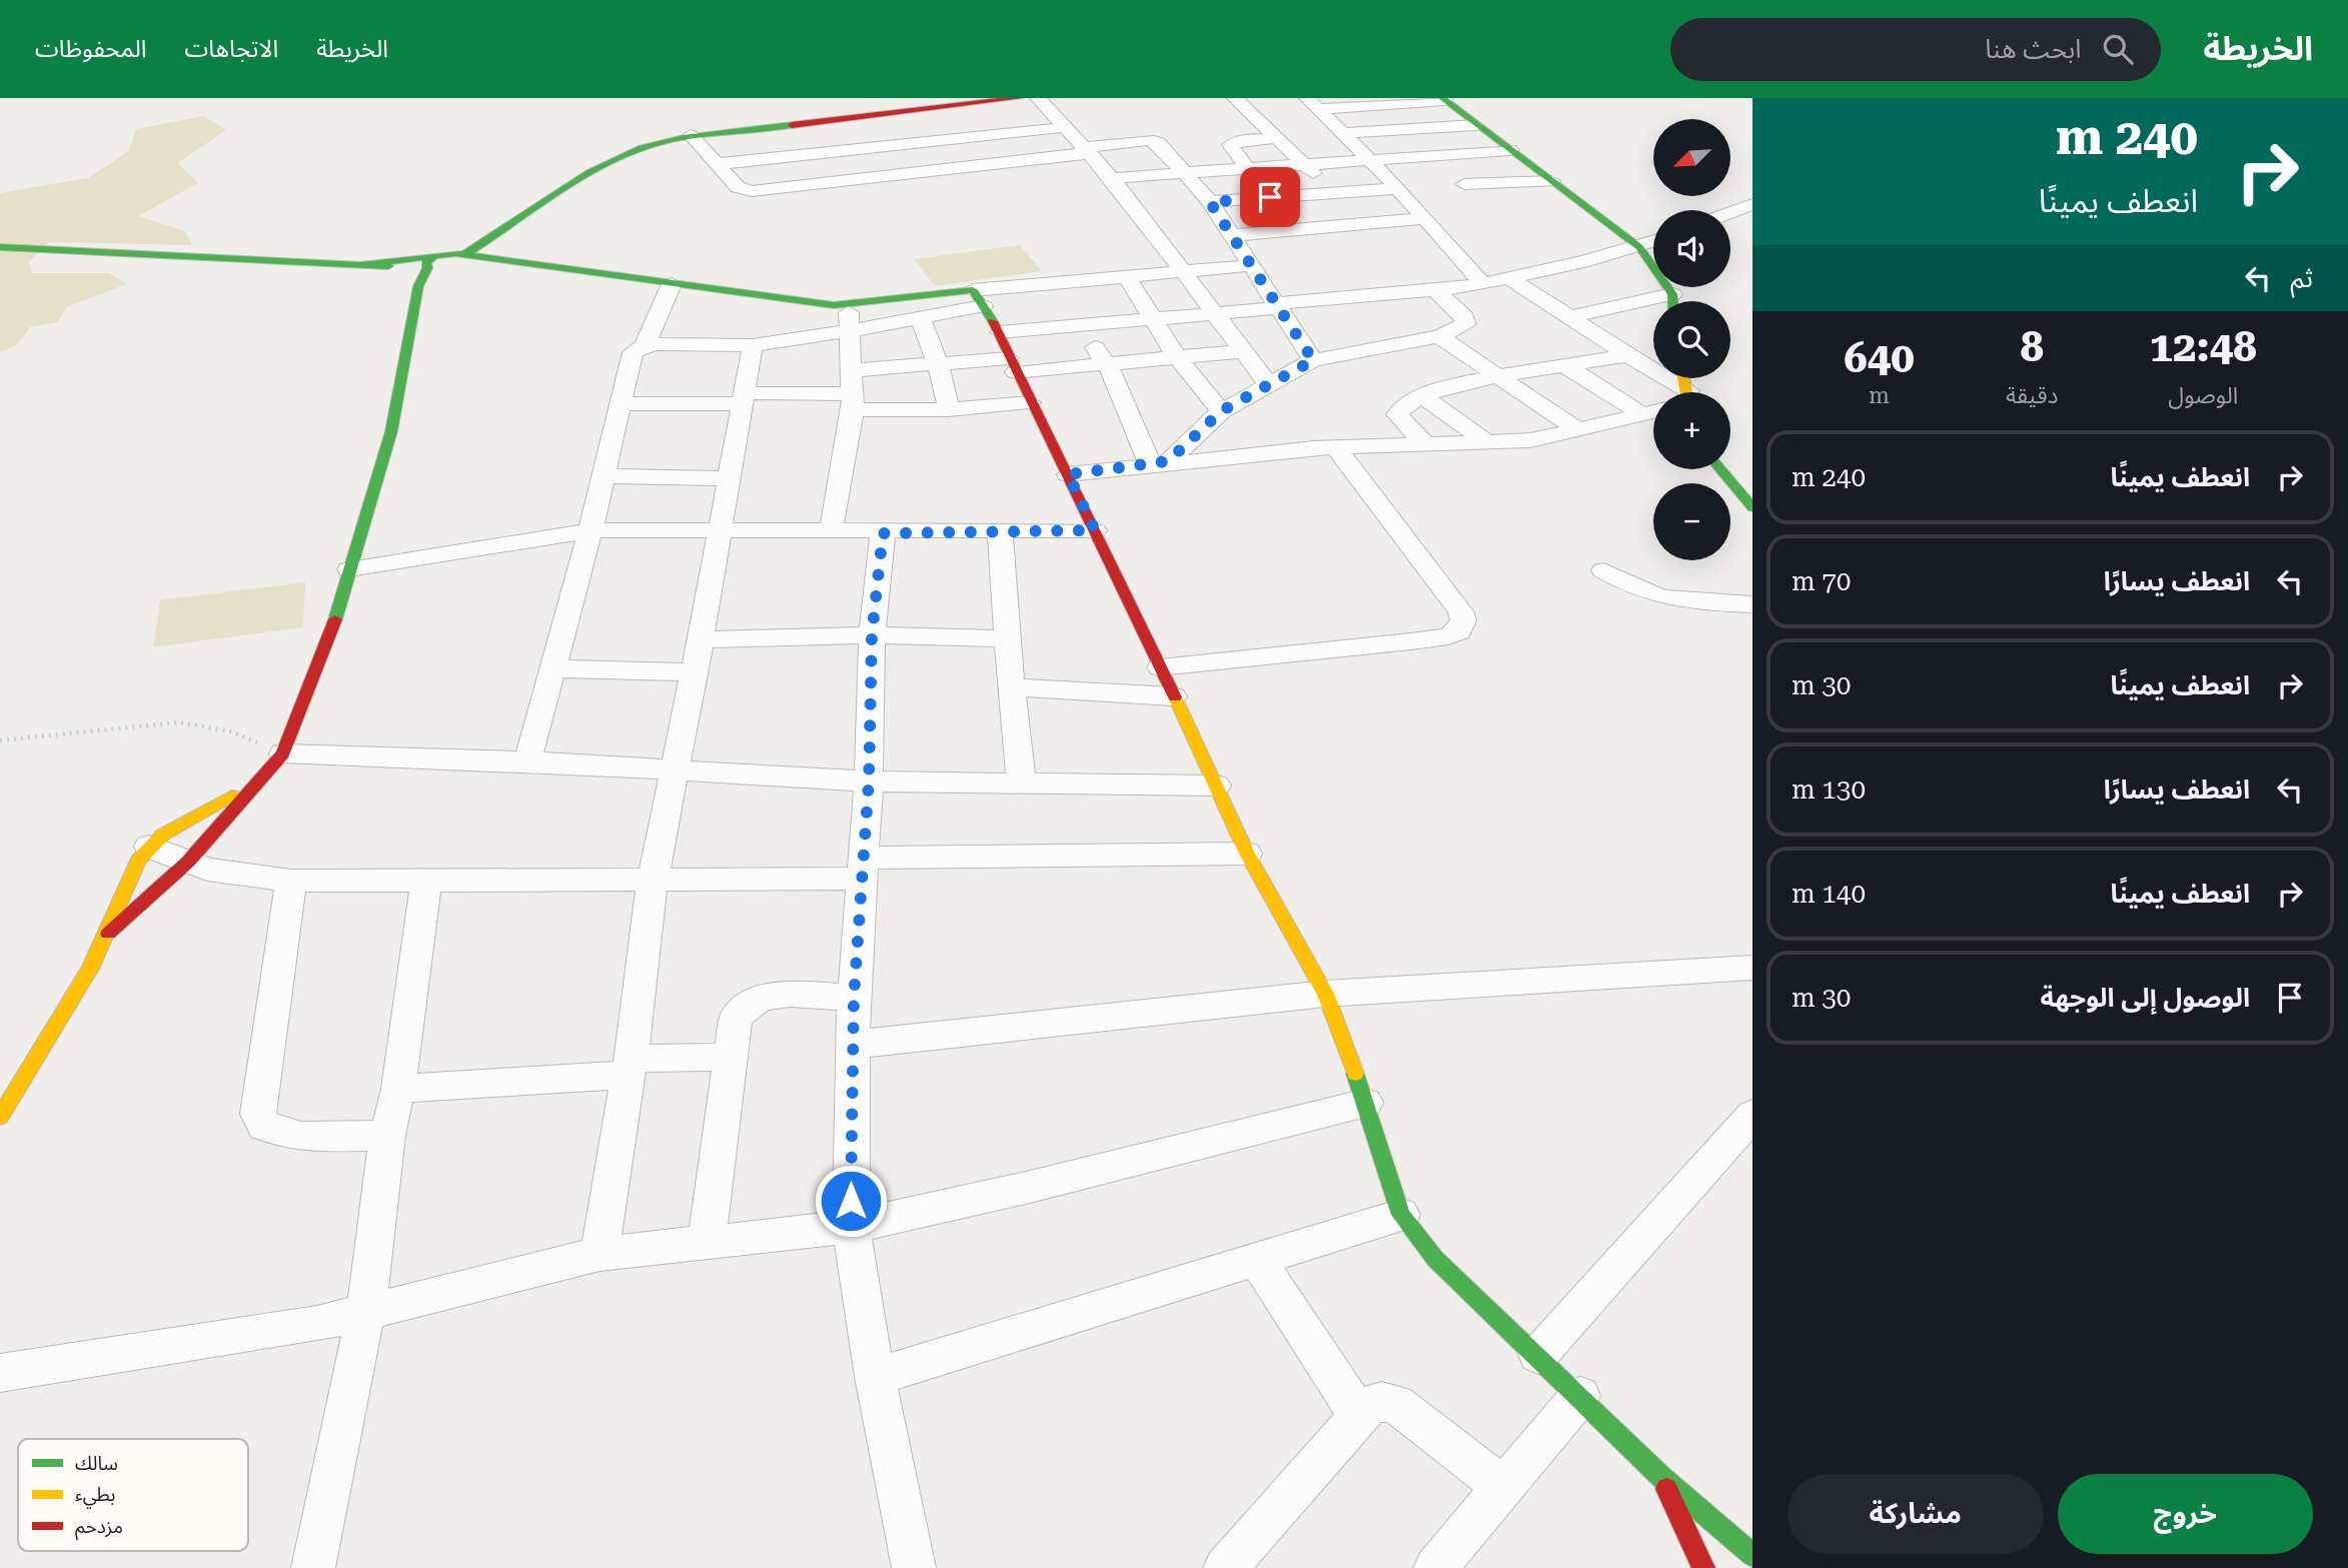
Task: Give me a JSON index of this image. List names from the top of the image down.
{
  "legend": ["سالك", "بطيء", "مزدحم"],
  "north": "bottom left",
  "page": {
    "header": "الخريطة",
    "search": "ابحث هنا",
    "nav": ["الخريطة", "الاتجاهات", "المحفوظات"],
    "turn": ["240 m", "انعطف يمينًا"],
    "map_buttons": ["+", "−"],
    "then": "ثم",
    "eta": [
      "12:48",
      "الوصول",
      "8",
      "دقيقة",
      "640",
      "m"
    ],
    "list": [
      {
        "name": "انعطف يمينًا",
        "value": "240 m"
      },
      {
        "name": "انعطف يسارًا",
        "value": "70 m"
      },
      {
        "name": "انعطف يمينًا",
        "value": "30 m"
      },
      {
        "name": "انعطف يسارًا",
        "value": "130 m"
      },
      {
        "name": "انعطف يمينًا",
        "value": "140 m"
      },
      {
        "name": "الوصول إلى الوجهة",
        "value": "30 m"
      }
    ],
    "buttons": ["خروج", "مشاركة"]
  }
}
